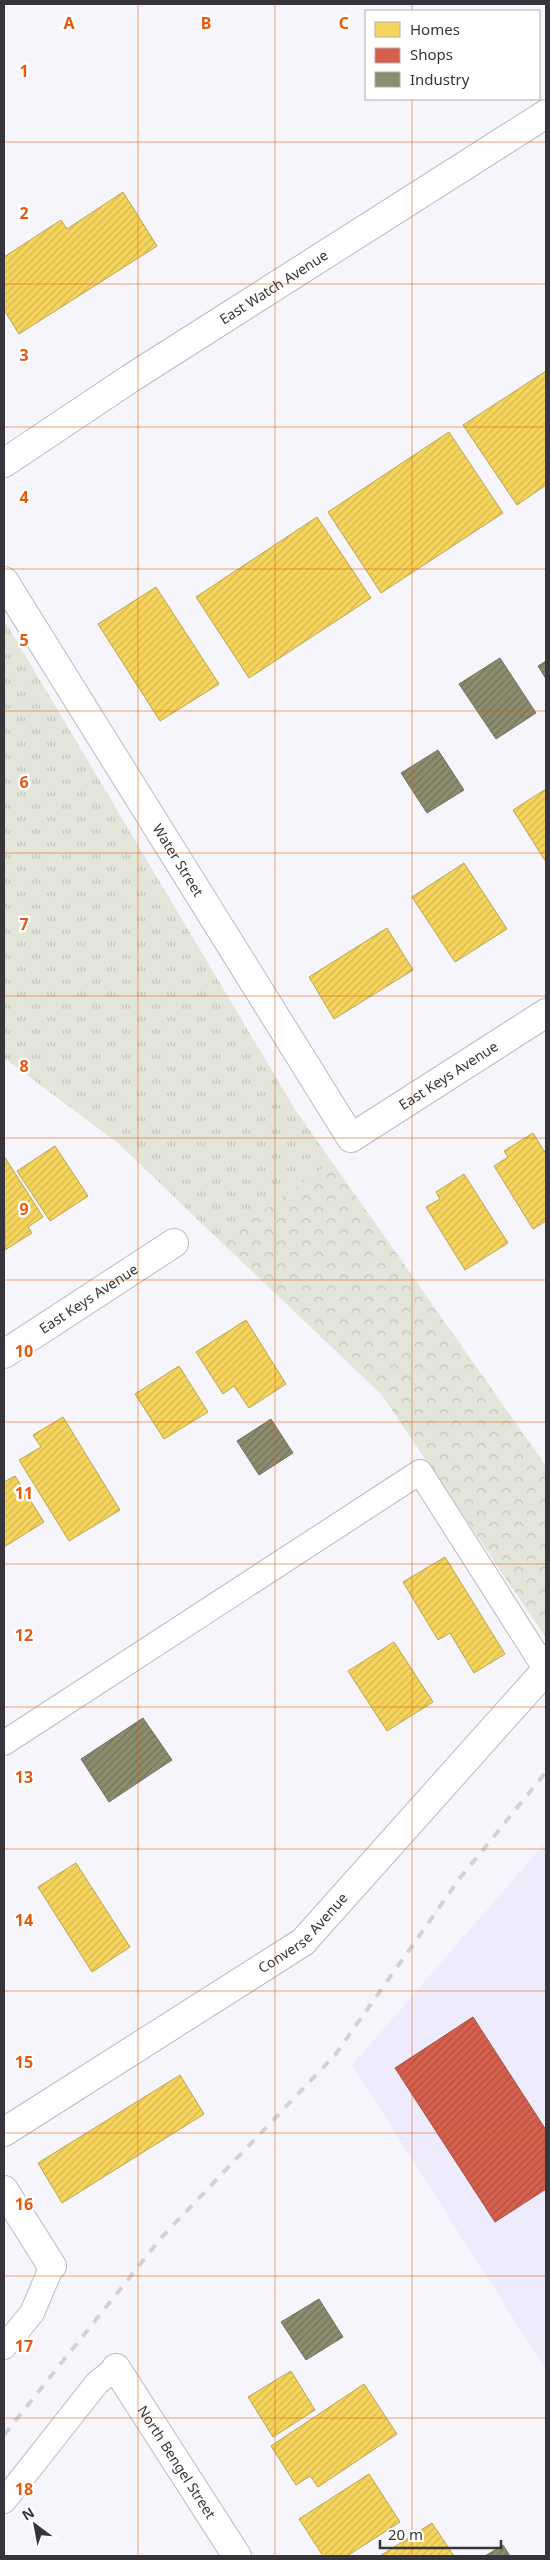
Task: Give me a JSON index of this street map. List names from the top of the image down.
{
  "streets": {
    "street": [
      "East Watch Avenue",
      "Water Street",
      "East Keys Avenue",
      "Converse Avenue",
      "North Bengel Street"
    ]
  },
  "crossings": [
    ["Water Street", "East Keys Avenue"]
  ],
  "legend": ["Homes", "Shops", "Industry"],
  "scale_bar": "20 m",
  "north": "top left",
  "grid": {
    "columns": ["A", "B", "C"],
    "rows": [
      "1",
      "2",
      "3",
      "4",
      "5",
      "6",
      "7",
      "8",
      "9",
      "10",
      "11",
      "12",
      "13",
      "14",
      "15",
      "16",
      "17",
      "18"
    ]
  }
}
